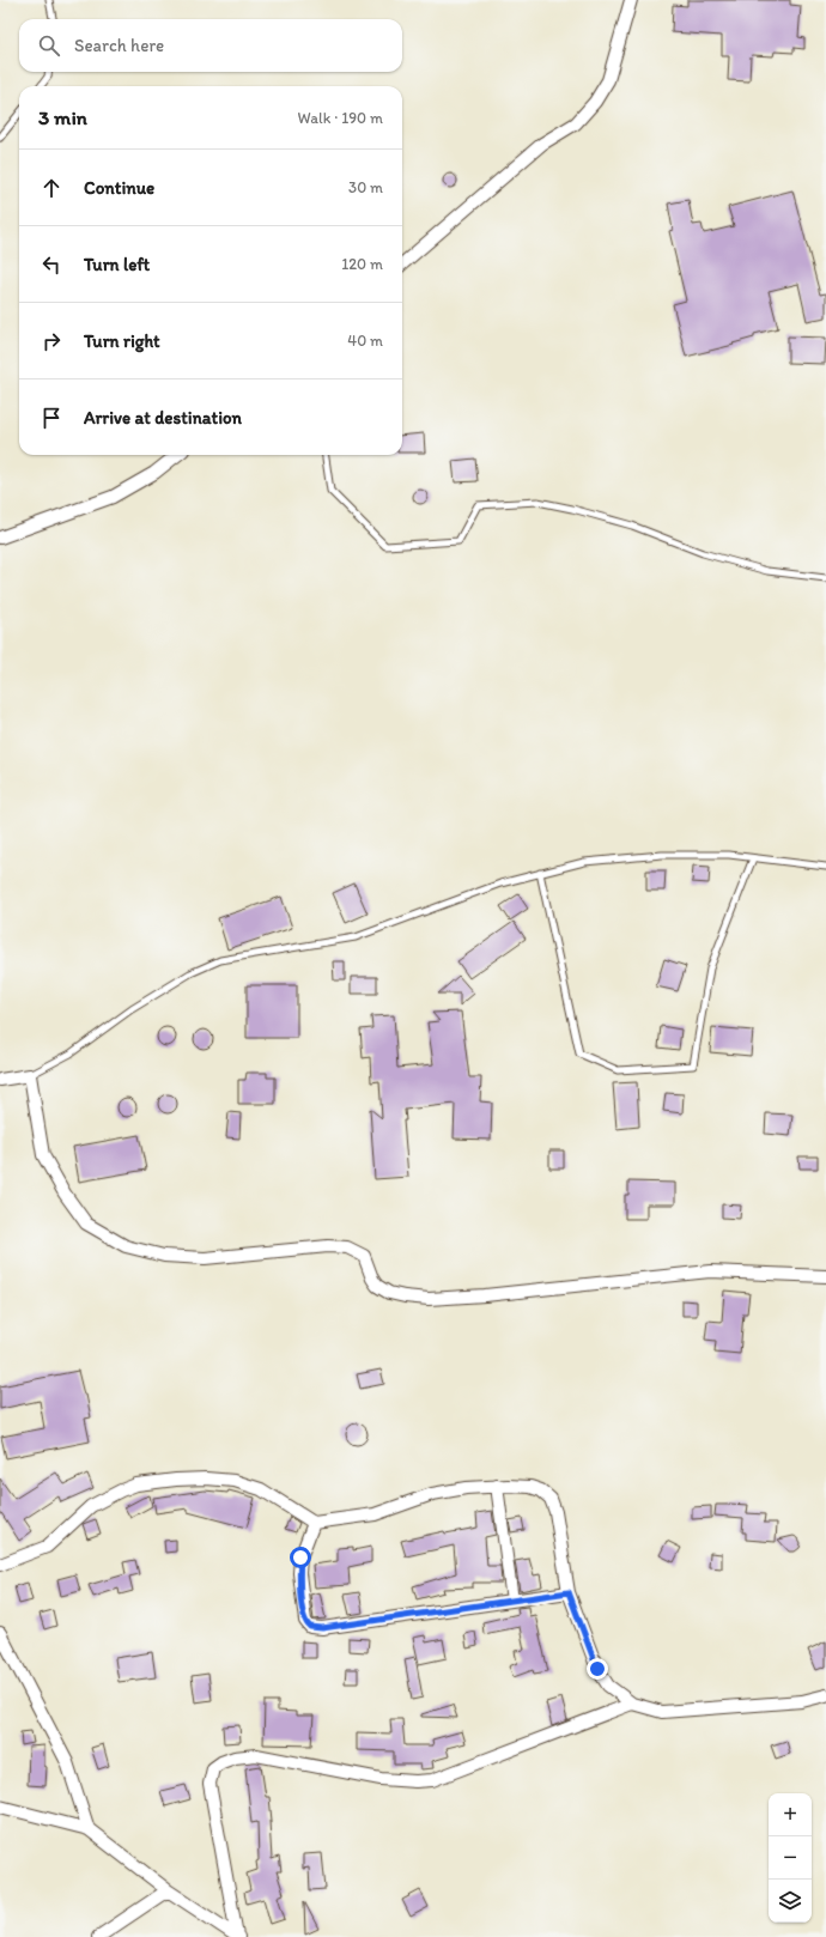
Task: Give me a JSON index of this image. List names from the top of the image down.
{
  "page": {
    "search": "Search here",
    "heading": ["3 min", "Walk · 190 m"],
    "list": [
      ["Continue", "30 m"],
      ["Turn left", "120 m"],
      ["Turn right", "40 m"],
      "Arrive at destination"
    ],
    "map_buttons": ["+", "−"]
  }
}
